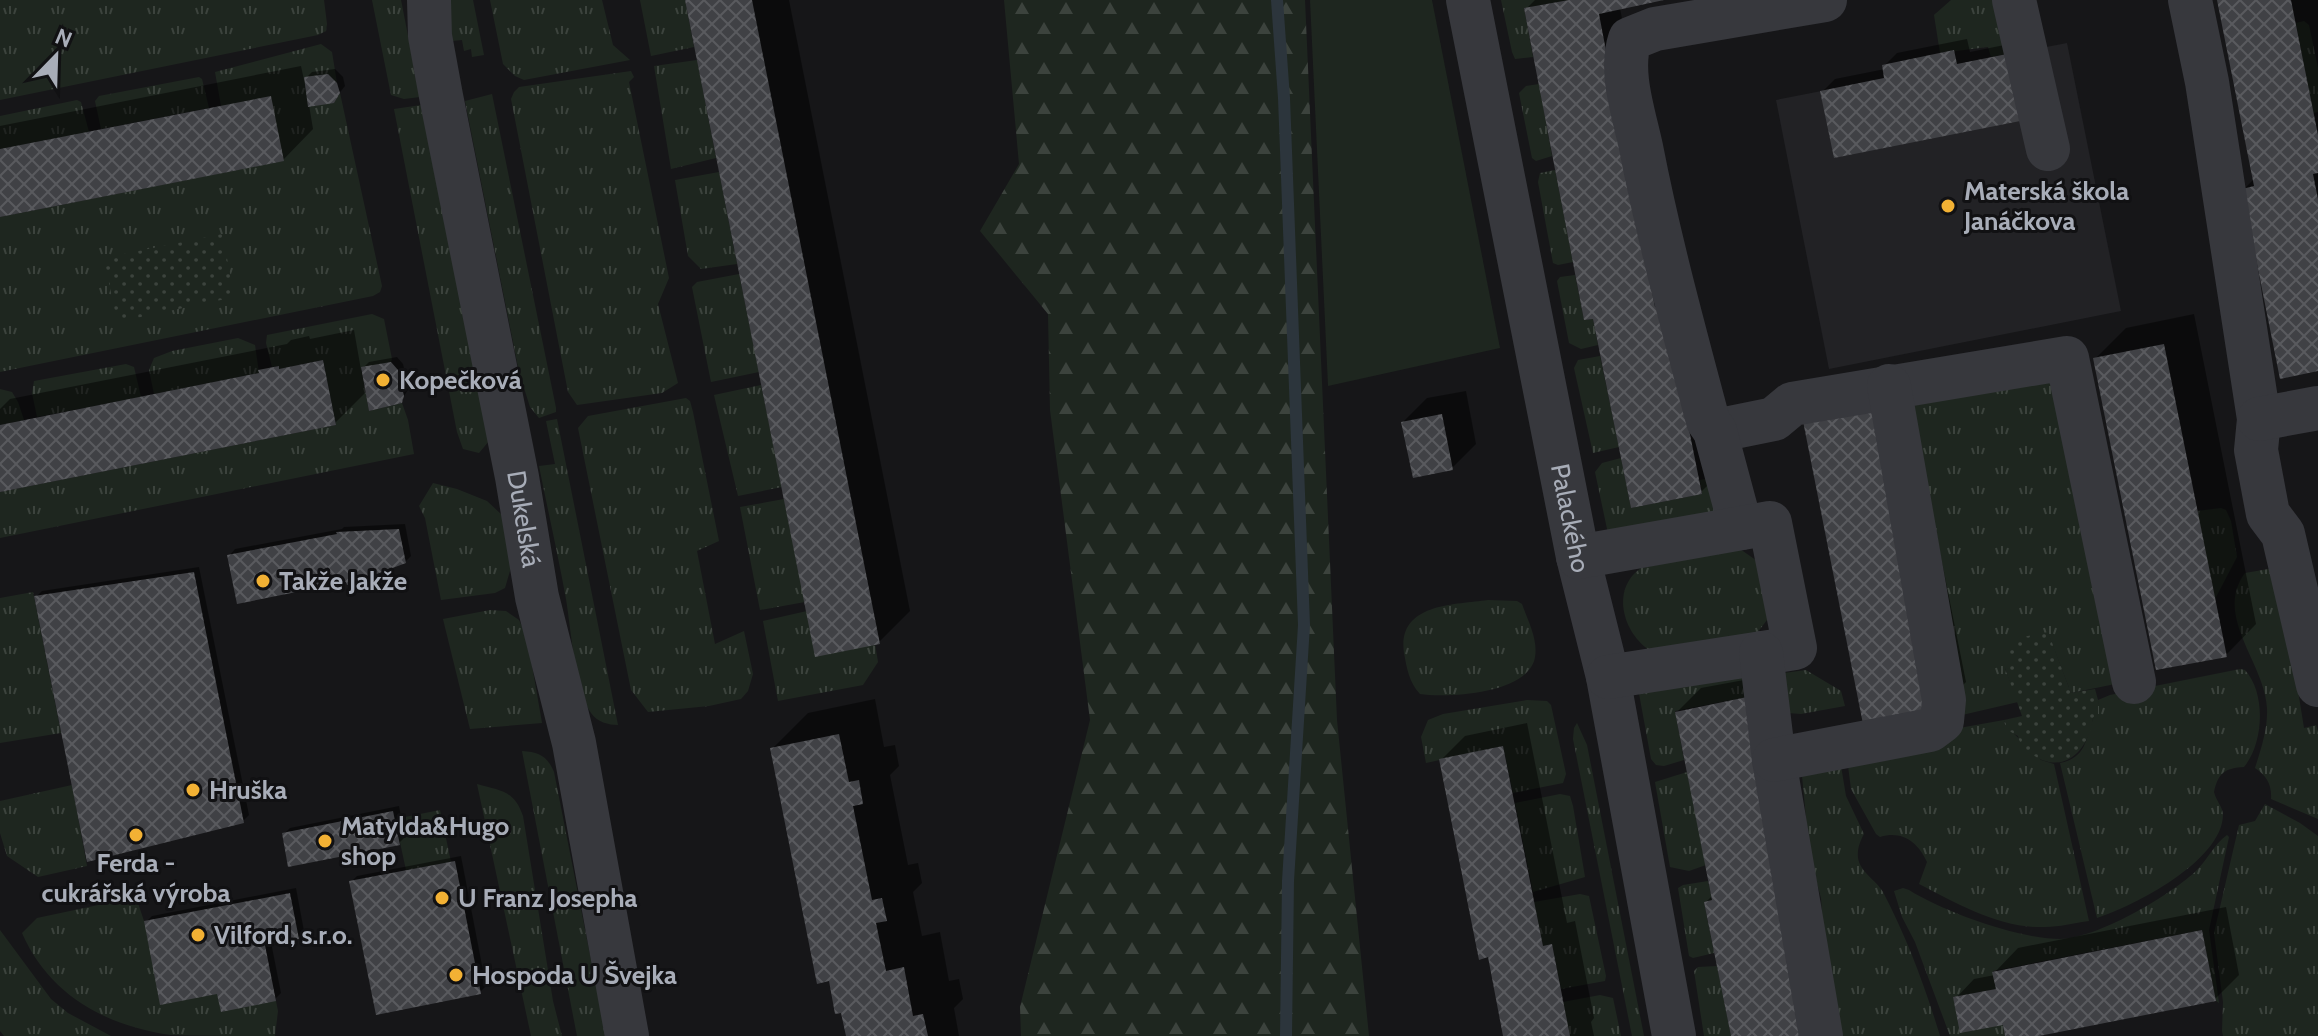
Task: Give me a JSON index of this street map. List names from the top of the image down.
{
  "streets": {
    "street": ["Palackého", "Dukelská"]
  },
  "places": [
    "Materská škola Janáčkova",
    "Kopečková",
    "Takže Jakže",
    "Hruška",
    "Ferda - cukrářská výroba",
    "Matylda&Hugo shop",
    "U Franz Josepha",
    "Vilford, s.r.o.",
    "Hospoda U Švejka"
  ],
  "north": "top right"
}
